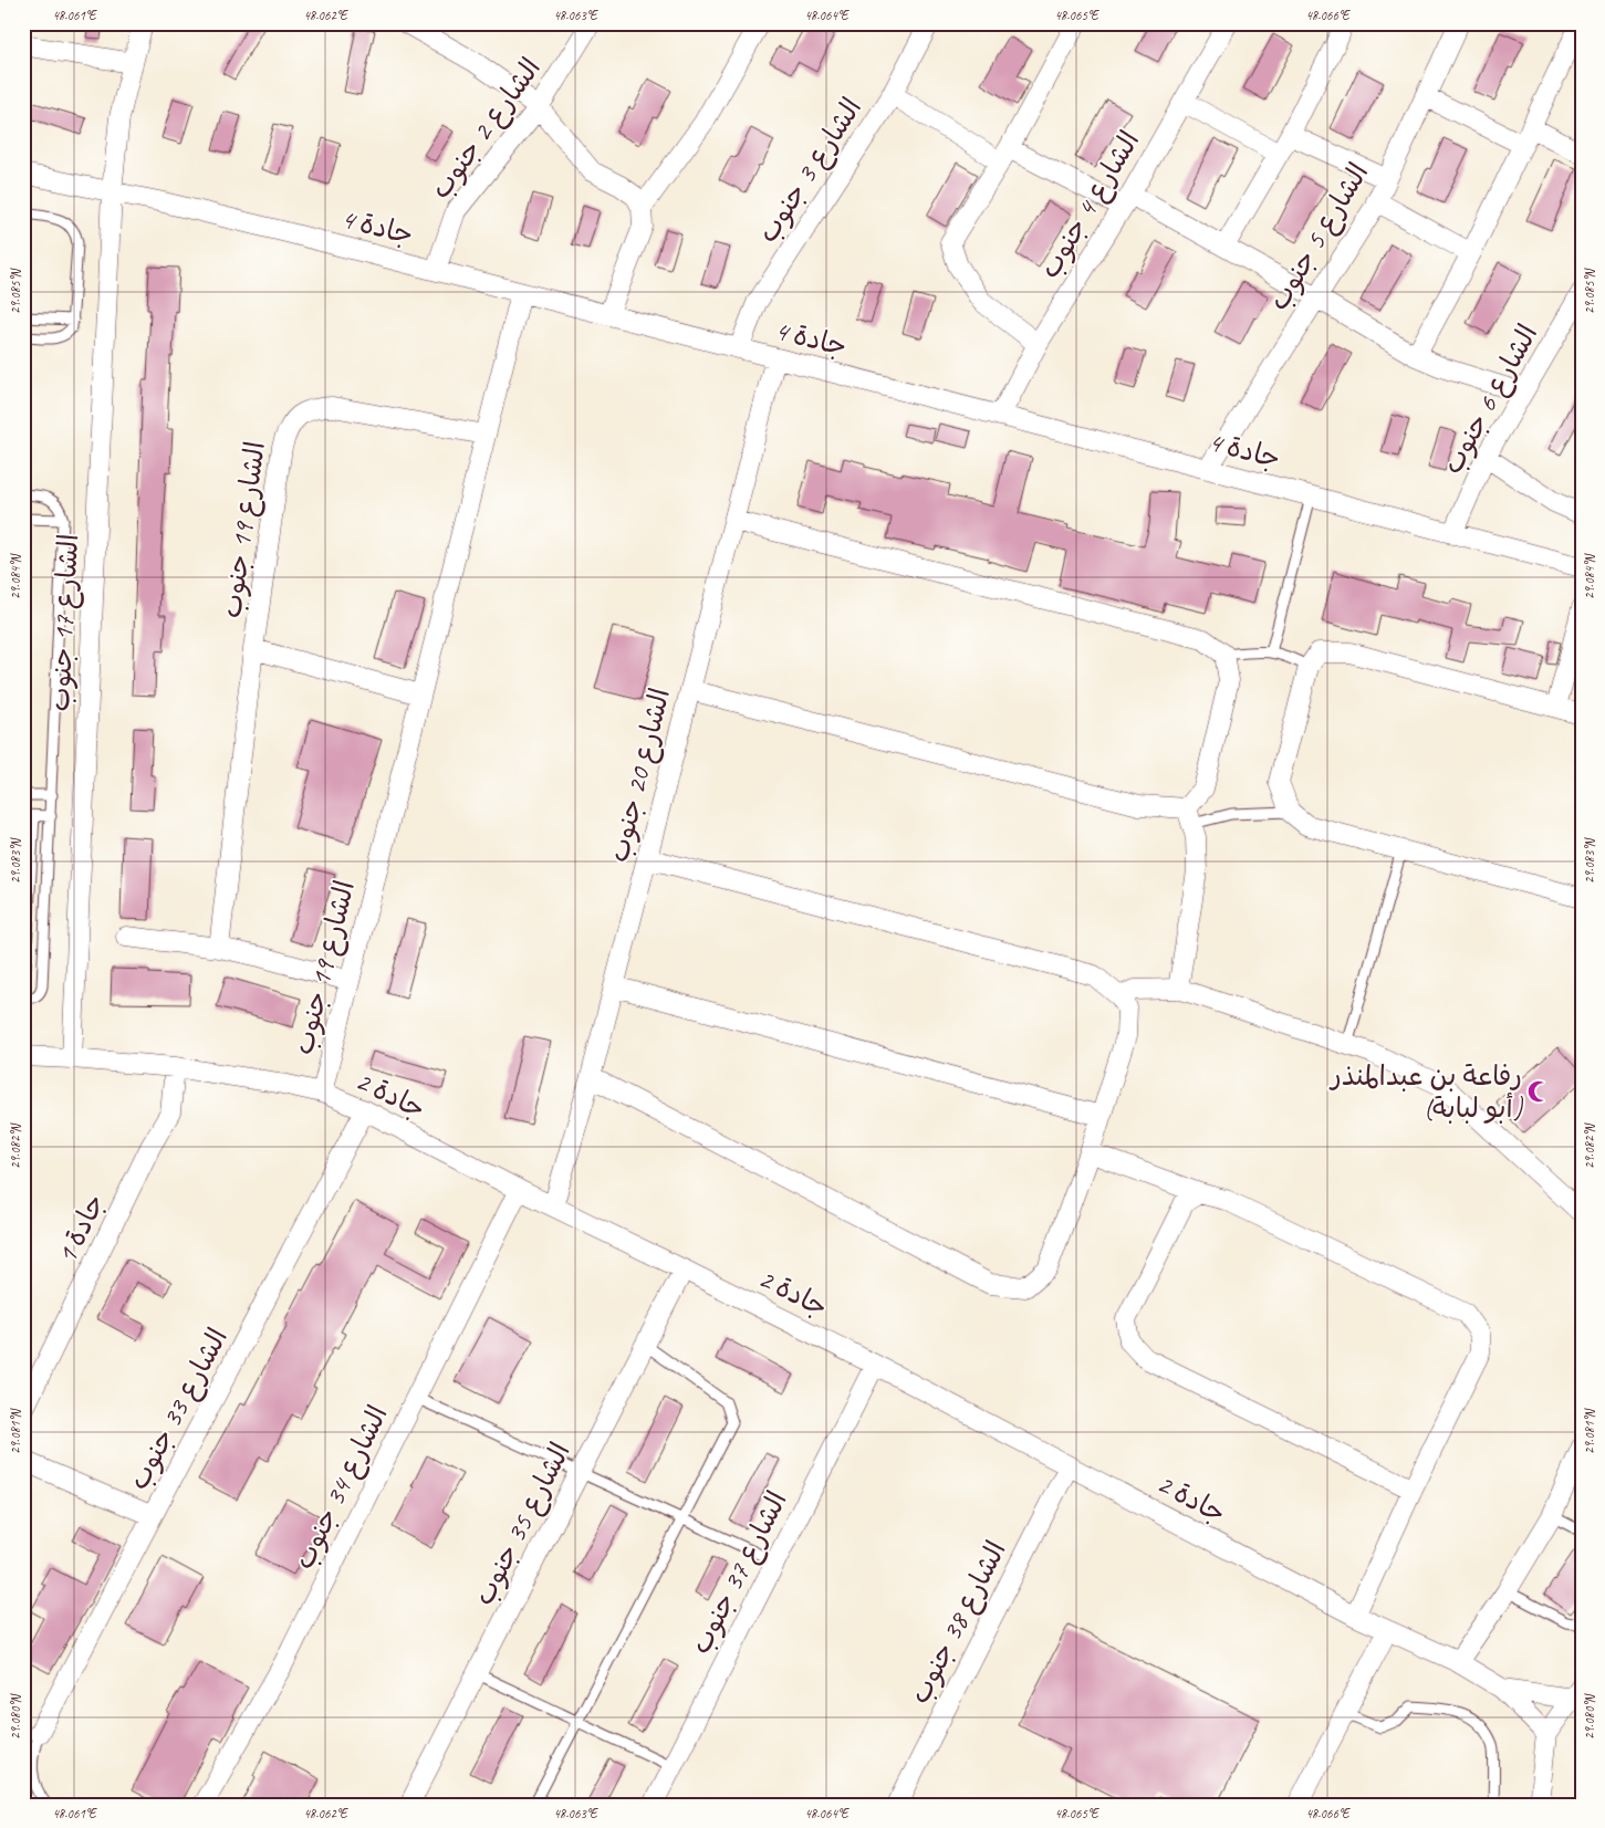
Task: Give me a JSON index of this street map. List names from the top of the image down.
{
  "streets": {
    "street": [
      "الشارع 2 جنوب",
      "الشارع 3 جنوب",
      "الشارع 4 جنوب",
      "جادة 4",
      "الشارع 5 جنوب",
      "الشارع 6 جنوب",
      "الشارع 19 جنوب",
      "الشارع 17 جنوب",
      "الشارع 20 جنوب",
      "جادة 2",
      "جادة 1",
      "الشارع 33 جنوب",
      "الشارع 34 جنوب",
      "الشارع 35 جنوب",
      "الشارع 37 جنوب",
      "الشارع 38 جنوب"
    ]
  },
  "crossings": [
    ["الشارع 2 جنوب", "جادة 4"],
    ["الشارع 3 جنوب", "جادة 4"],
    ["الشارع 4 جنوب", "جادة 4"],
    ["جادة 4", "الشارع 5 جنوب"],
    ["جادة 4", "الشارع 6 جنوب"],
    ["جادة 4", "الشارع 19 جنوب"],
    ["جادة 4", "الشارع 17 جنوب"],
    ["جادة 4", "الشارع 20 جنوب"],
    ["الشارع 19 جنوب", "جادة 2"],
    ["الشارع 17 جنوب", "جادة 2"],
    ["الشارع 20 جنوب", "جادة 2"],
    ["جادة 2", "جادة 1"],
    ["جادة 2", "الشارع 33 جنوب"],
    ["جادة 2", "الشارع 34 جنوب"],
    ["جادة 2", "الشارع 35 جنوب"],
    ["جادة 2", "الشارع 37 جنوب"],
    ["جادة 2", "الشارع 38 جنوب"]
  ],
  "places": {
    "mosque": ["رفاعة بن عبدالمنذر (أبو لبابة)"]
  },
  "coordinates": [
    "48.061°E",
    "48.062°E",
    "48.063°E",
    "48.064°E",
    "48.065°E",
    "48.066°E",
    "29.085°N",
    "29.084°N",
    "29.083°N",
    "29.082°N",
    "29.081°N",
    "29.080°N"
  ]
}
